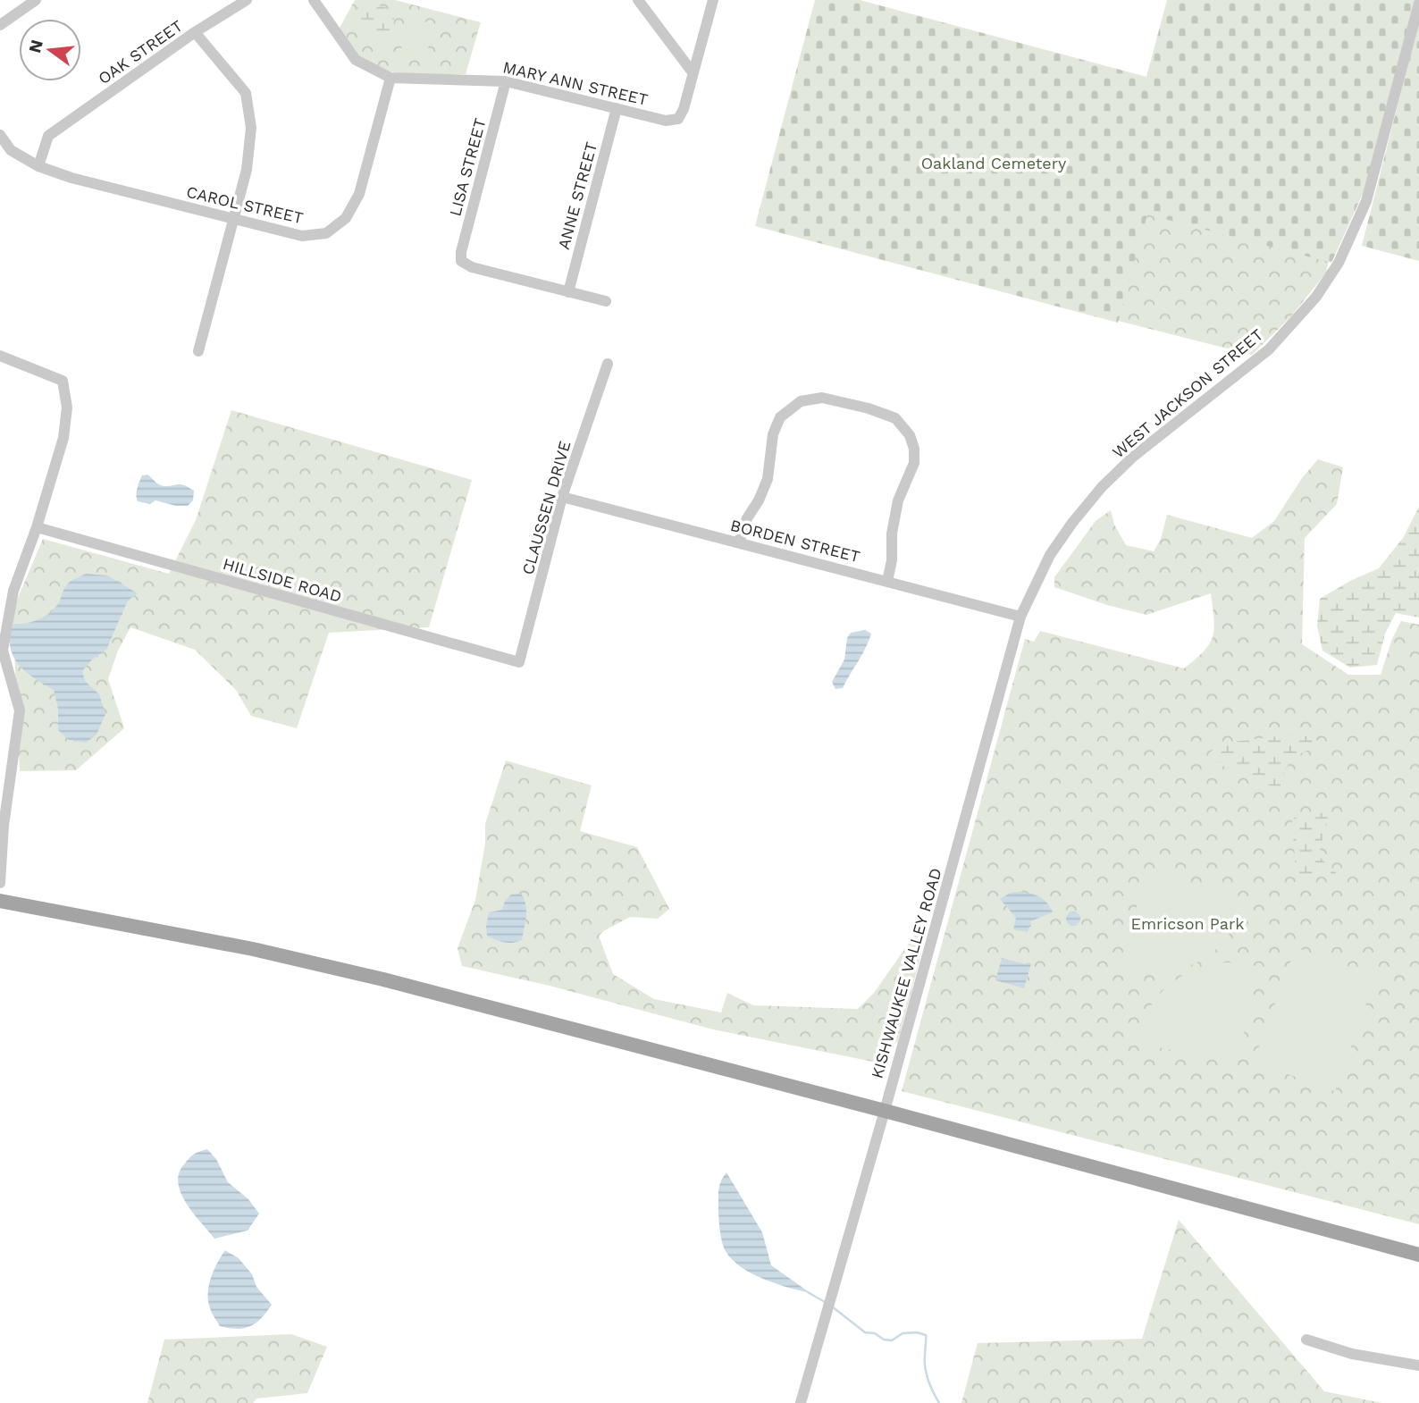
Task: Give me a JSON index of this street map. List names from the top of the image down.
{
  "streets": {
    "street": [
      "OAK STREET",
      "MARY ANN STREET",
      "LISA STREET",
      "ANNE STREET",
      "CAROL STREET",
      "WEST JACKSON STREET",
      "CLAUSSEN DRIVE",
      "BORDEN STREET",
      "HILLSIDE ROAD",
      "KISHWAUKEE VALLEY ROAD"
    ]
  },
  "crossings": [
    ["OAK STREET", "CAROL STREET"],
    ["MARY ANN STREET", "LISA STREET"],
    ["MARY ANN STREET", "ANNE STREET"],
    ["MARY ANN STREET", "CAROL STREET"],
    ["LISA STREET", "ANNE STREET"],
    ["WEST JACKSON STREET", "KISHWAUKEE VALLEY ROAD"],
    ["CLAUSSEN DRIVE", "BORDEN STREET"],
    ["CLAUSSEN DRIVE", "HILLSIDE ROAD"],
    ["BORDEN STREET", "KISHWAUKEE VALLEY ROAD"]
  ],
  "parks": ["Oakland Cemetery", "Emricson Park"],
  "north": "left"
}
